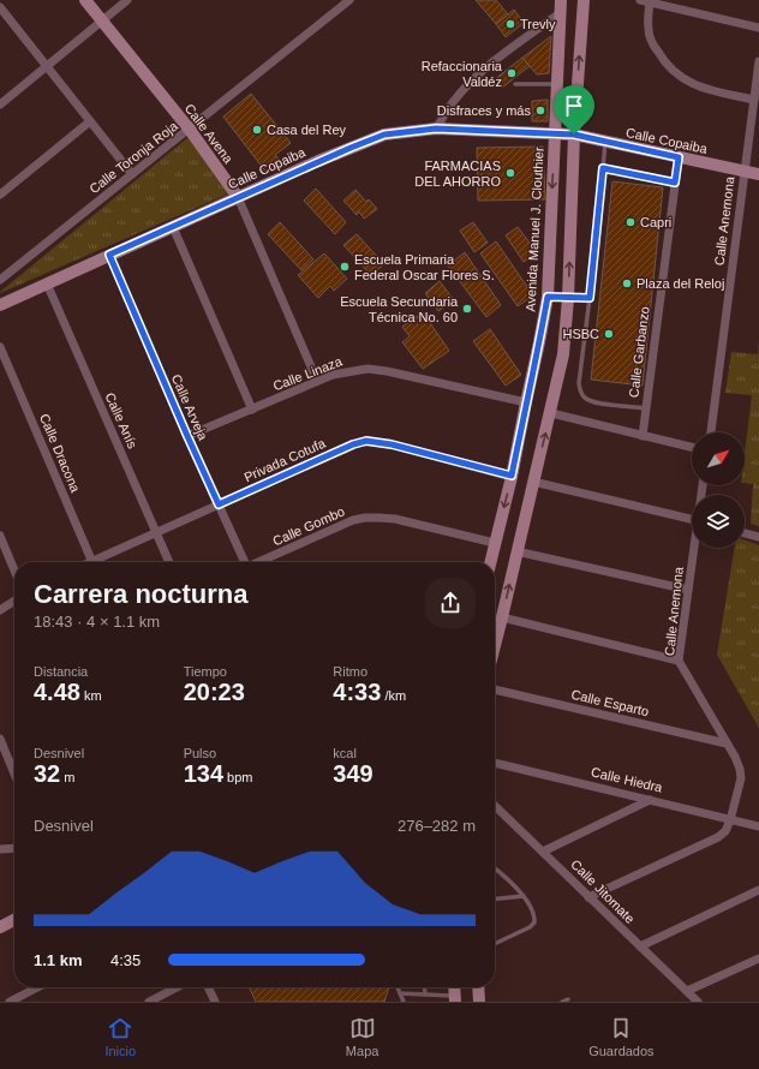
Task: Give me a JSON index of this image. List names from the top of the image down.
{
  "streets": {
    "main road": ["Calle Avena", "Calle Copaiba", "Avenida Manuel J. Clouthier"],
    "street": [
      "Calle Toronja Roja",
      "Calle Anemona",
      "Calle Garbanzo",
      "Calle Linaza",
      "Calle Arveja",
      "Calle Anís",
      "Calle Dracona",
      "Privada Cotufa",
      "Calle Gombo",
      "Calle Esparto",
      "Calle Hiedra",
      "Calle Jitomate"
    ]
  },
  "crossings": [
    ["Calle Avena", "Calle Copaiba"],
    ["Calle Avena", "Calle Toronja Roja"],
    ["Calle Avena", "Calle Linaza"],
    ["Calle Copaiba", "Calle Anemona"],
    ["Calle Copaiba", "Avenida Manuel J. Clouthier"],
    ["Calle Copaiba", "Calle Garbanzo"],
    ["Calle Copaiba", "Calle Arveja"],
    ["Calle Copaiba", "Calle Anís"],
    ["Calle Anemona", "Calle Esparto"],
    ["Calle Anemona", "Calle Hiedra"],
    ["Avenida Manuel J. Clouthier", "Calle Linaza"],
    ["Avenida Manuel J. Clouthier", "Privada Cotufa"],
    ["Avenida Manuel J. Clouthier", "Calle Gombo"],
    ["Calle Linaza", "Calle Arveja"],
    ["Calle Arveja", "Privada Cotufa"],
    ["Calle Anís", "Privada Cotufa"]
  ],
  "places": [
    "Trevly",
    "Refaccionaria Valdéz",
    "Disfraces y más",
    "Casa del Rey",
    "FARMACIAS DEL AHORRO",
    "Capri",
    "Escuela Primaria Federal Oscar Flores S.",
    "Plaza del Reloj",
    "Escuela Secundaria Técnica No. 60",
    "HSBC"
  ],
  "north": "top right",
  "page": {
    "heading": ["Carrera nocturna", "18:43 · 4 × 1.1 km"],
    "stats": [
      ["Distancia", "4.48 km"],
      ["Tiempo", "20:23"],
      ["Ritmo", "4:33 /km"],
      ["Desnivel", "32 m"],
      ["Pulso", "134 bpm"],
      ["kcal", "349"]
    ],
    "chart": ["Desnivel", "276–282 m"],
    "list": [
      {
        "name": "1.1 km",
        "note": "4:35"
      }
    ],
    "tabs": ["Inicio", "Mapa", "Guardados"]
  }
}
